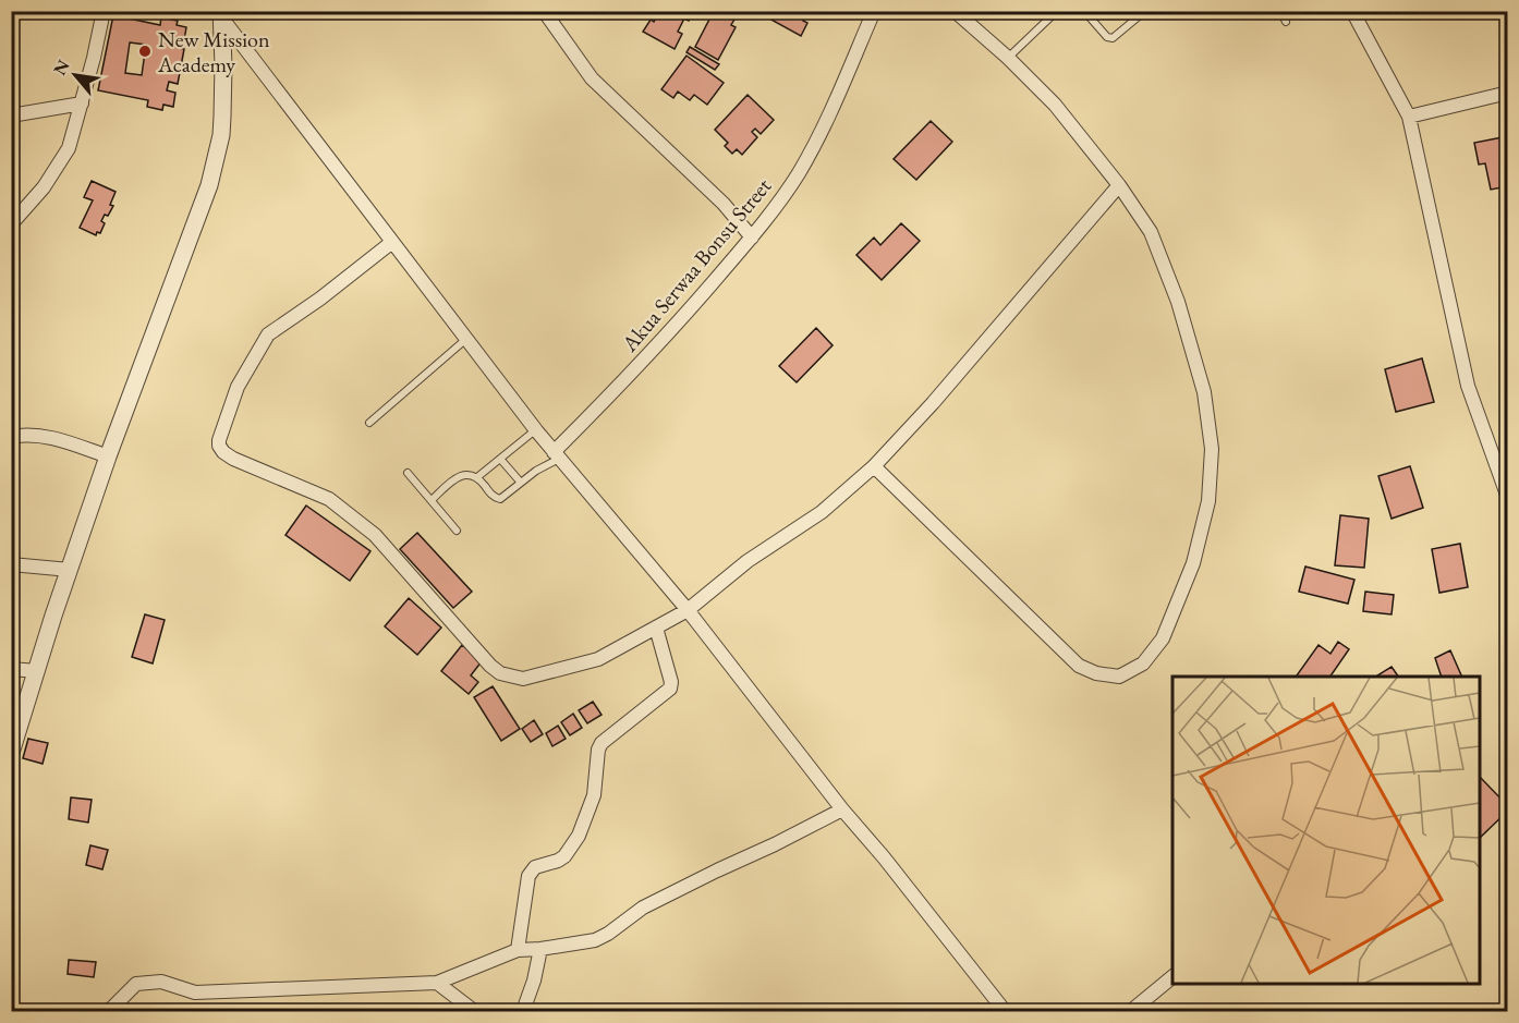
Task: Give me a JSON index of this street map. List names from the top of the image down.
{
  "streets": {
    "street": ["Akua Serwaa Bonsu Street"]
  },
  "places": ["New Mission Academy"],
  "north": "top left"
}
